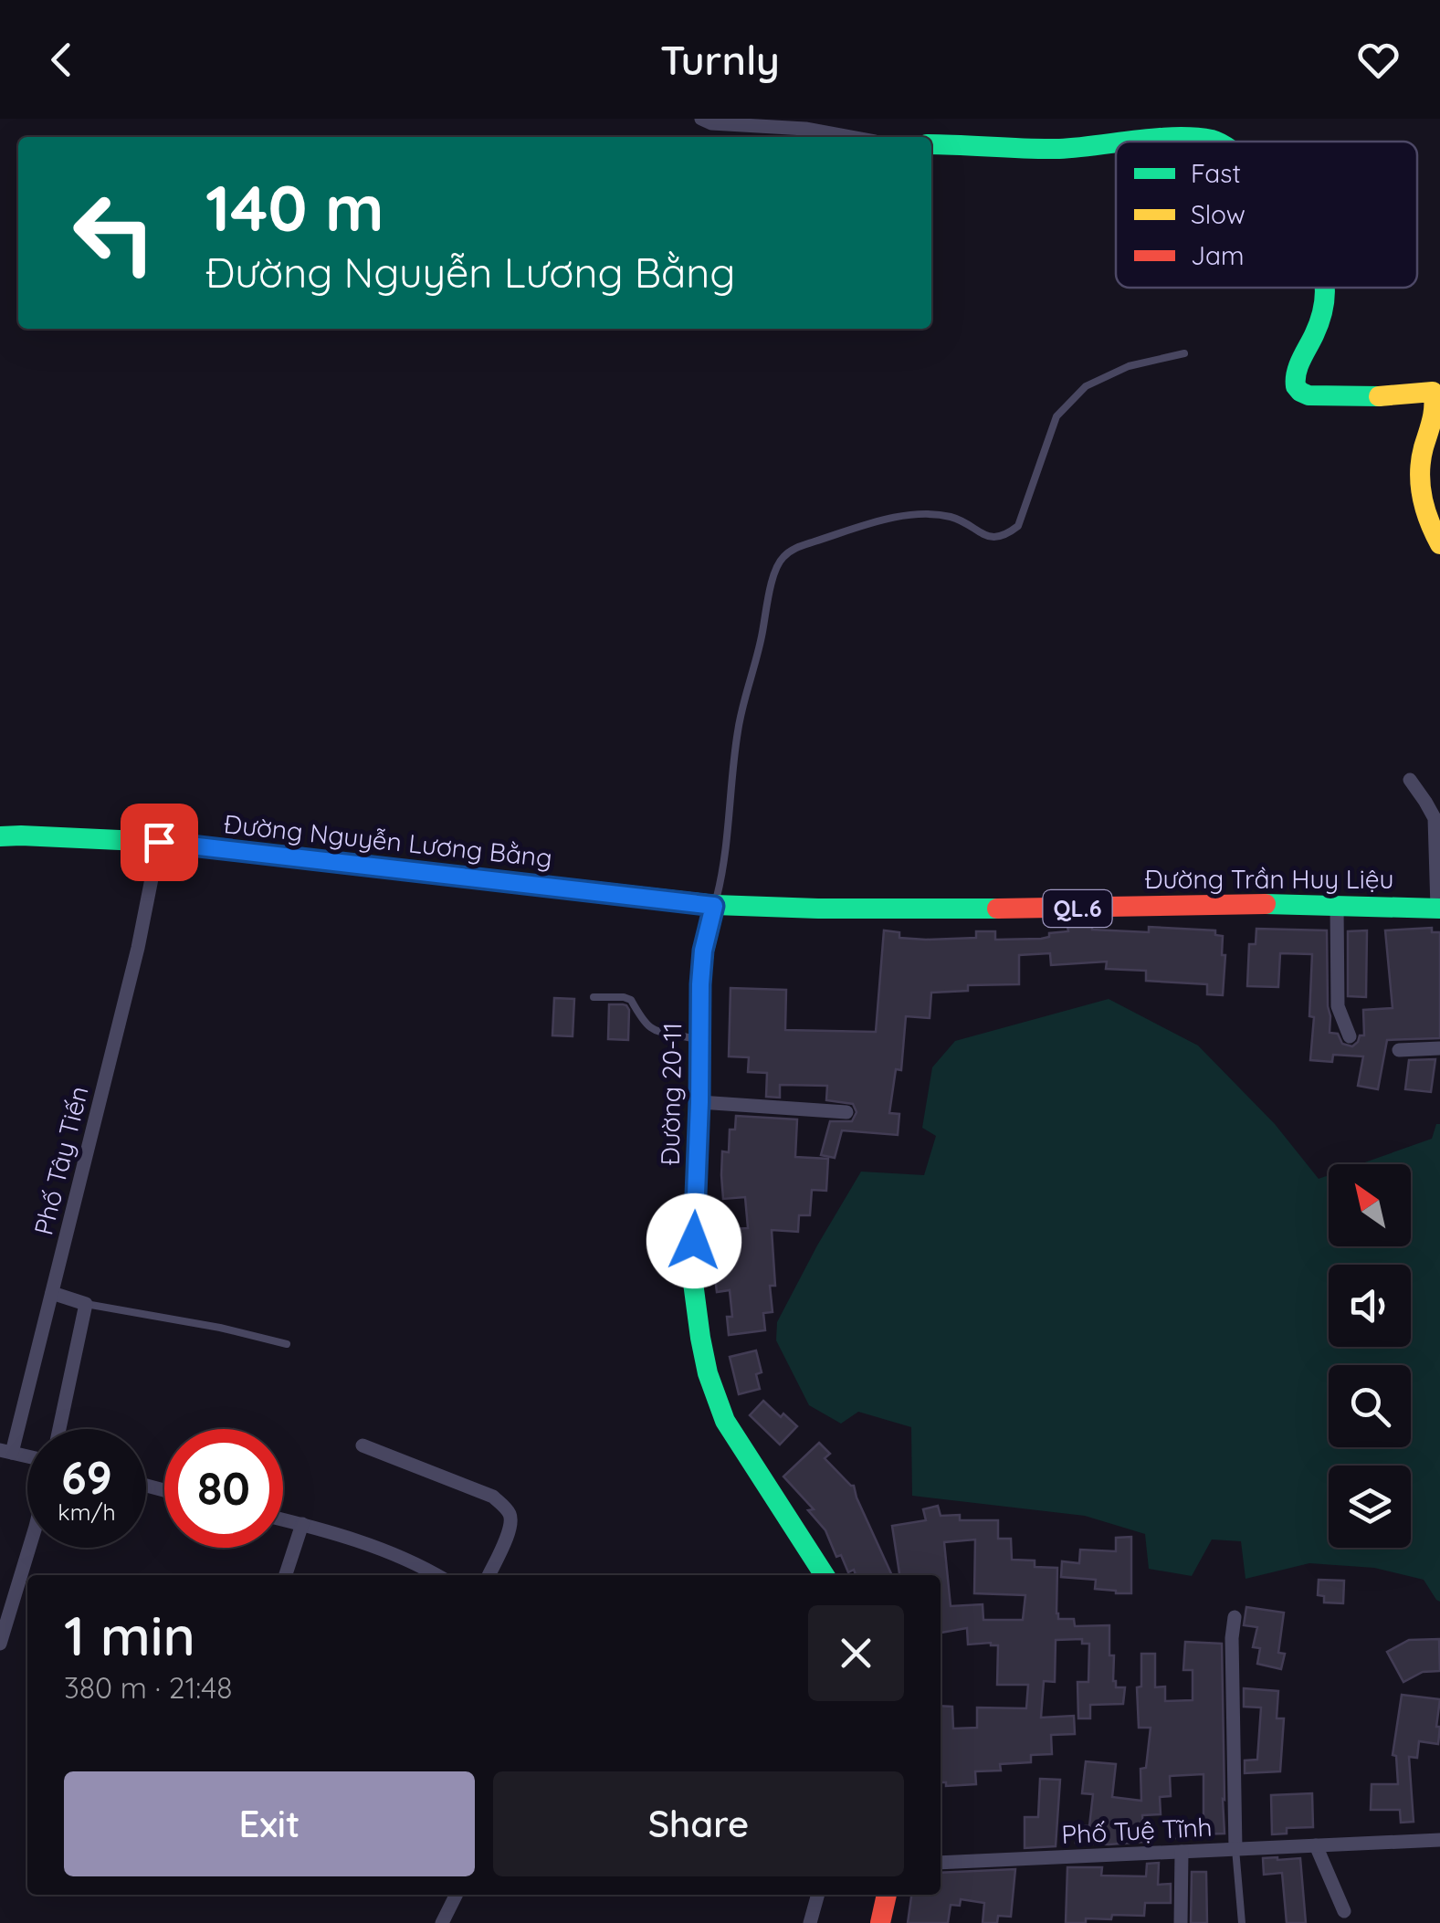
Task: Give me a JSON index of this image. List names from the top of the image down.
{
  "streets": {
    "main road": [
      "Đường Nguyễn Lương Bằng",
      "Đường Trần Huy Liệu",
      "QL.6",
      "Đường 20-11"
    ],
    "street": ["Phố Tây Tiến", "Phố Tuệ Tĩnh"]
  },
  "crossings": [
    ["Đường Nguyễn Lương Bằng", "Đường Trần Huy Liệu"],
    ["Đường Nguyễn Lương Bằng", "Đường 20-11"],
    ["Đường Nguyễn Lương Bằng", "Phố Tây Tiến"],
    ["Đường Trần Huy Liệu", "Đường 20-11"]
  ],
  "legend": ["Fast", "Slow", "Jam"],
  "north": "top left",
  "page": {
    "header": "Turnly",
    "turn": ["140 m", "Đường Nguyễn Lương Bằng"],
    "speed": "69 km/h",
    "limit": "80",
    "heading": ["1 min", "380 m · 21:48"],
    "buttons": ["Exit", "Share"]
  }
}
